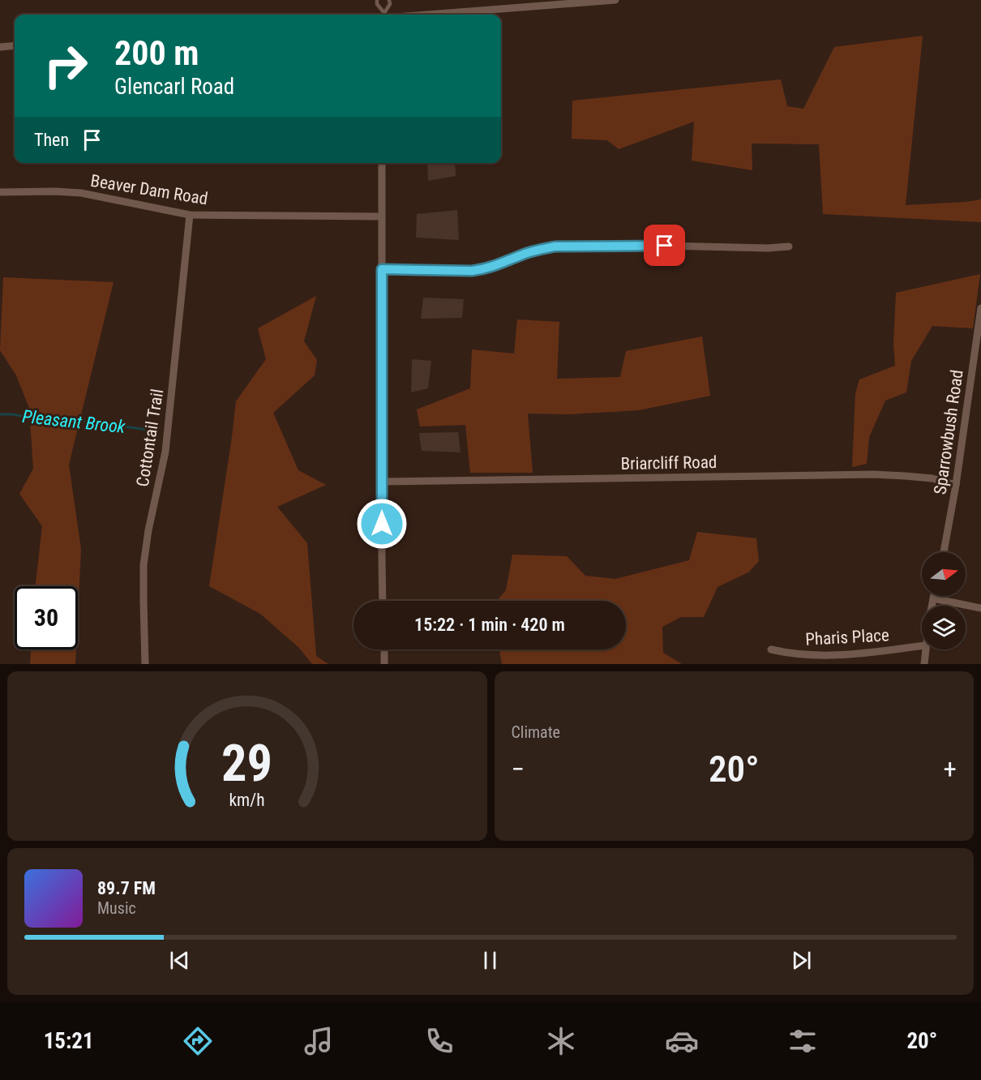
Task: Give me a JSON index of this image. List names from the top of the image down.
{
  "streets": {
    "street": [
      "Beaver Dam Road",
      "Sparrowbush Road",
      "Cottontail Trail",
      "Briarcliff Road",
      "Pharis Place"
    ]
  },
  "crossings": [
    ["Beaver Dam Road", "Cottontail Trail"],
    ["Sparrowbush Road", "Briarcliff Road"]
  ],
  "water": ["Pleasant Brook"],
  "north": "right",
  "page": {
    "turn": ["200 m", "Glencarl Road"],
    "then": "Then",
    "limit": "30",
    "trip": "15:22 · 1 min · 420 m",
    "tile": "Climate",
    "heat": ["−", "20°", "+"],
    "song": ["89.7 FM", "Music"],
    "tabs": ["15:21", "20°"],
    "gauge": ["29", "km/h"]
  }
}
